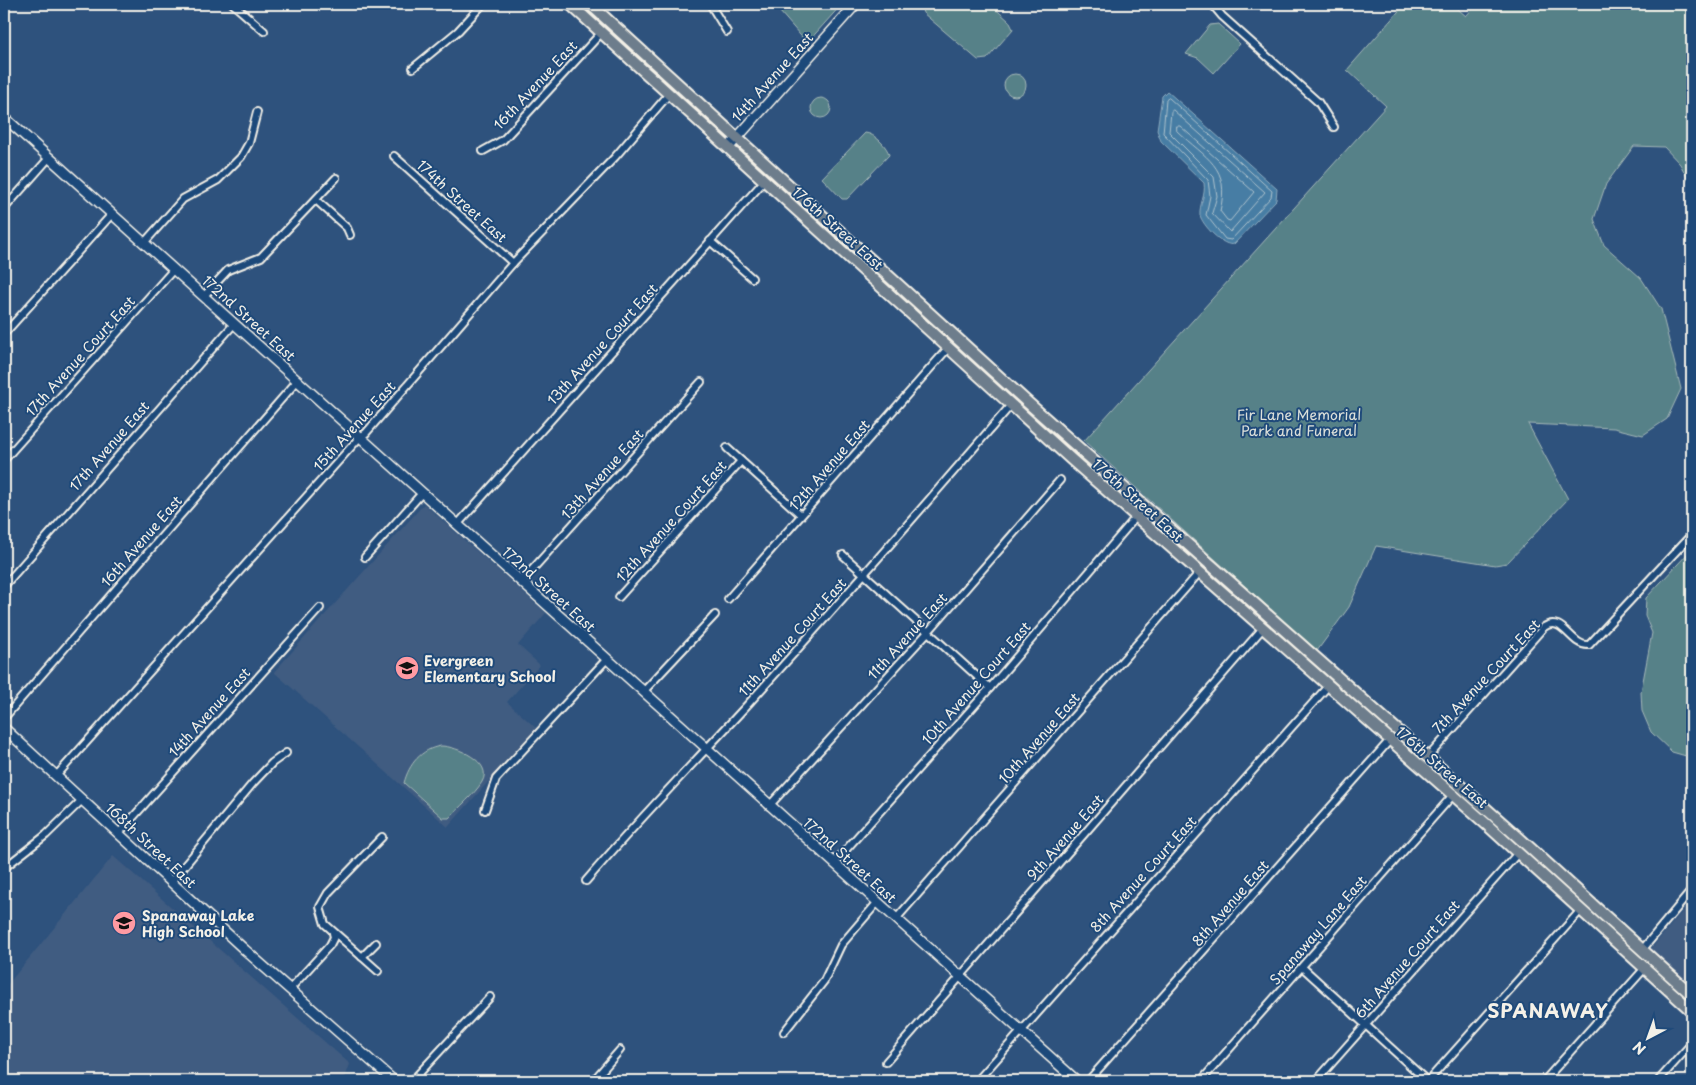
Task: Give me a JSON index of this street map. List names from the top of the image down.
{
  "streets": {
    "main road": ["176th Street East"],
    "street": [
      "14th Avenue East",
      "16th Avenue East",
      "174th Street East",
      "172nd Street East",
      "13th Avenue Court East",
      "17th Avenue Court East",
      "15th Avenue East",
      "17th Avenue East",
      "12th Avenue East",
      "13th Avenue East",
      "12th Avenue Court East",
      "11th Avenue East",
      "11th Avenue Court East",
      "7th Avenue Court East",
      "10th Avenue Court East",
      "10th Avenue East",
      "9th Avenue East",
      "168th Street East",
      "8th Avenue Court East",
      "8th Avenue East",
      "Spanaway Lane East",
      "6th Avenue Court East"
    ]
  },
  "crossings": [
    ["14th Avenue East", "176th Street East"],
    ["14th Avenue East", "168th Street East"],
    ["16th Avenue East", "176th Street East"],
    ["16th Avenue East", "172nd Street East"],
    ["174th Street East", "15th Avenue East"],
    ["176th Street East", "13th Avenue Court East"],
    ["176th Street East", "15th Avenue East"],
    ["176th Street East", "12th Avenue East"],
    ["176th Street East", "11th Avenue Court East"],
    ["176th Street East", "7th Avenue Court East"],
    ["176th Street East", "10th Avenue Court East"],
    ["176th Street East", "10th Avenue East"],
    ["176th Street East", "9th Avenue East"],
    ["176th Street East", "8th Avenue Court East"],
    ["176th Street East", "8th Avenue East"],
    ["176th Street East", "Spanaway Lane East"],
    ["176th Street East", "6th Avenue Court East"],
    ["172nd Street East", "13th Avenue Court East"],
    ["172nd Street East", "17th Avenue Court East"],
    ["172nd Street East", "15th Avenue East"],
    ["172nd Street East", "17th Avenue East"],
    ["172nd Street East", "13th Avenue East"],
    ["172nd Street East", "11th Avenue East"],
    ["172nd Street East", "11th Avenue Court East"],
    ["172nd Street East", "10th Avenue Court East"],
    ["172nd Street East", "10th Avenue East"],
    ["172nd Street East", "9th Avenue East"],
    ["172nd Street East", "8th Avenue Court East"],
    ["15th Avenue East", "168th Street East"]
  ],
  "districts": ["SPANAWAY"],
  "parks": ["Fir Lane Memorial Park and Funeral"],
  "places": {
    "school or university": ["Evergreen Elementary School", "Spanaway Lake High School"]
  },
  "north": "bottom left"
}
